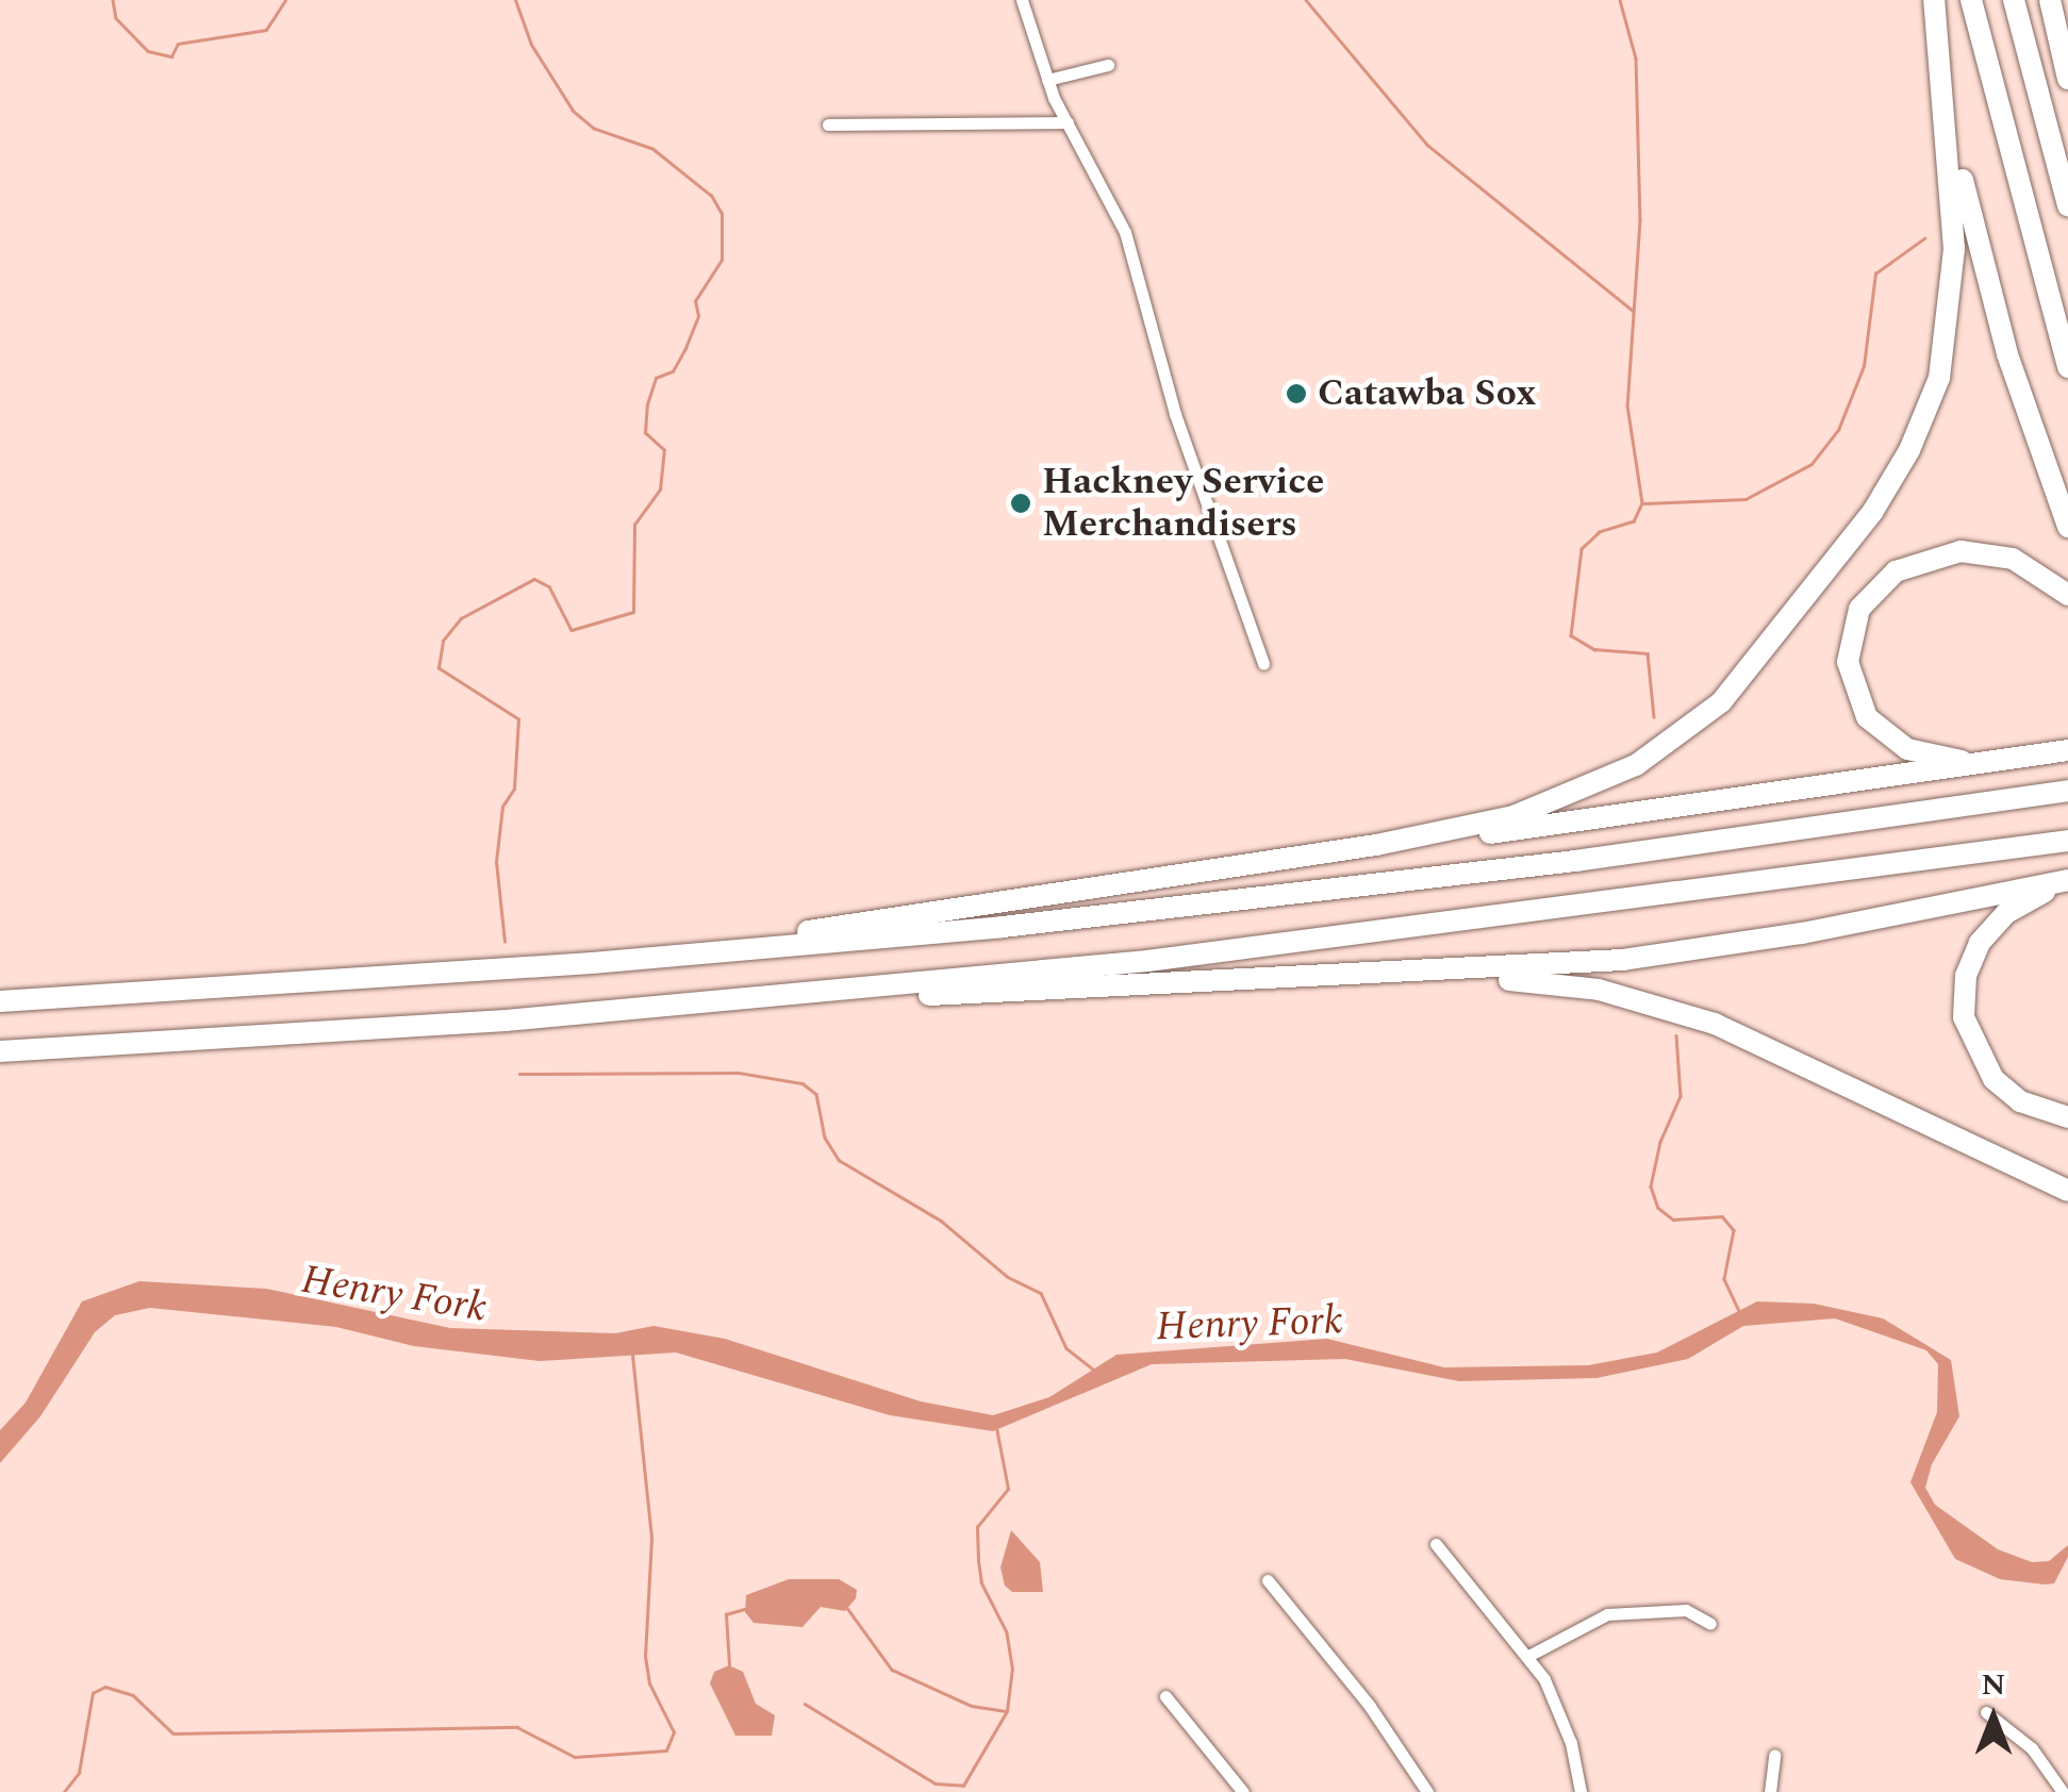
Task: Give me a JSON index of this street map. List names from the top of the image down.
{
  "water": ["Henry Fork"],
  "places": ["Catawba Sox", "Hackney Service Merchandisers"],
  "north": "top"
}
